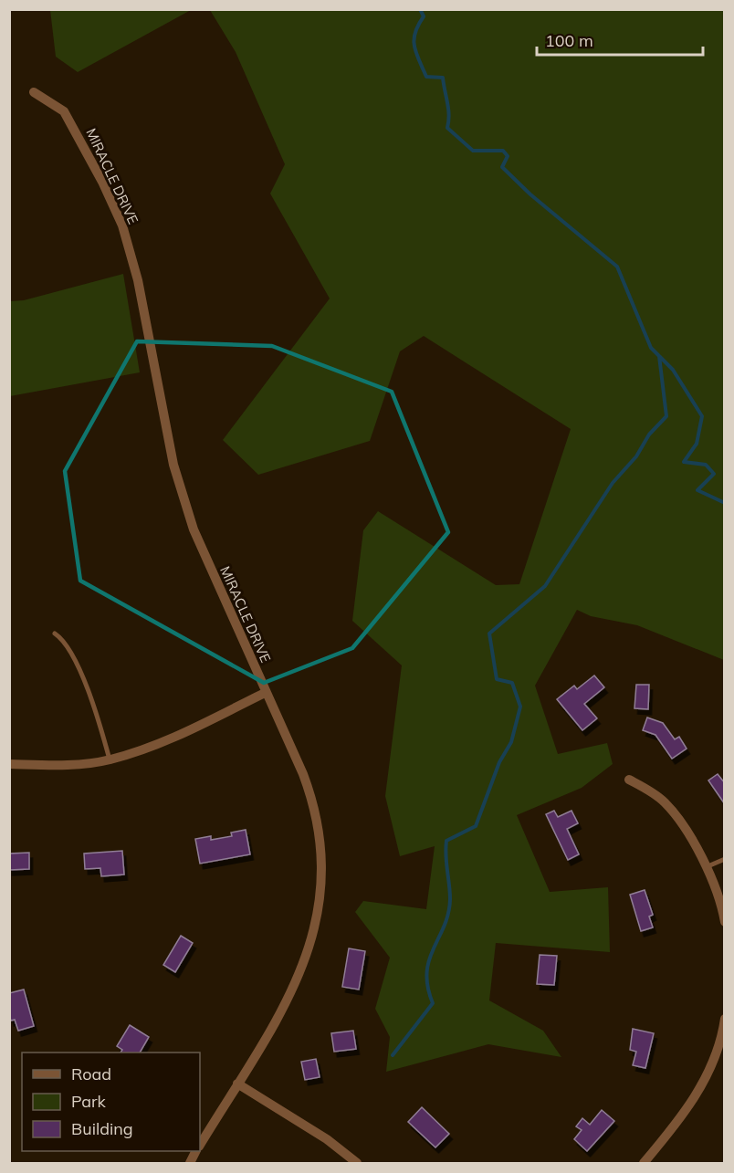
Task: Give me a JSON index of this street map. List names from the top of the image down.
{
  "streets": {
    "street": ["MIRACLE DRIVE"]
  },
  "legend": ["Road", "Park", "Building"],
  "scale_bar": "100 m"
}
